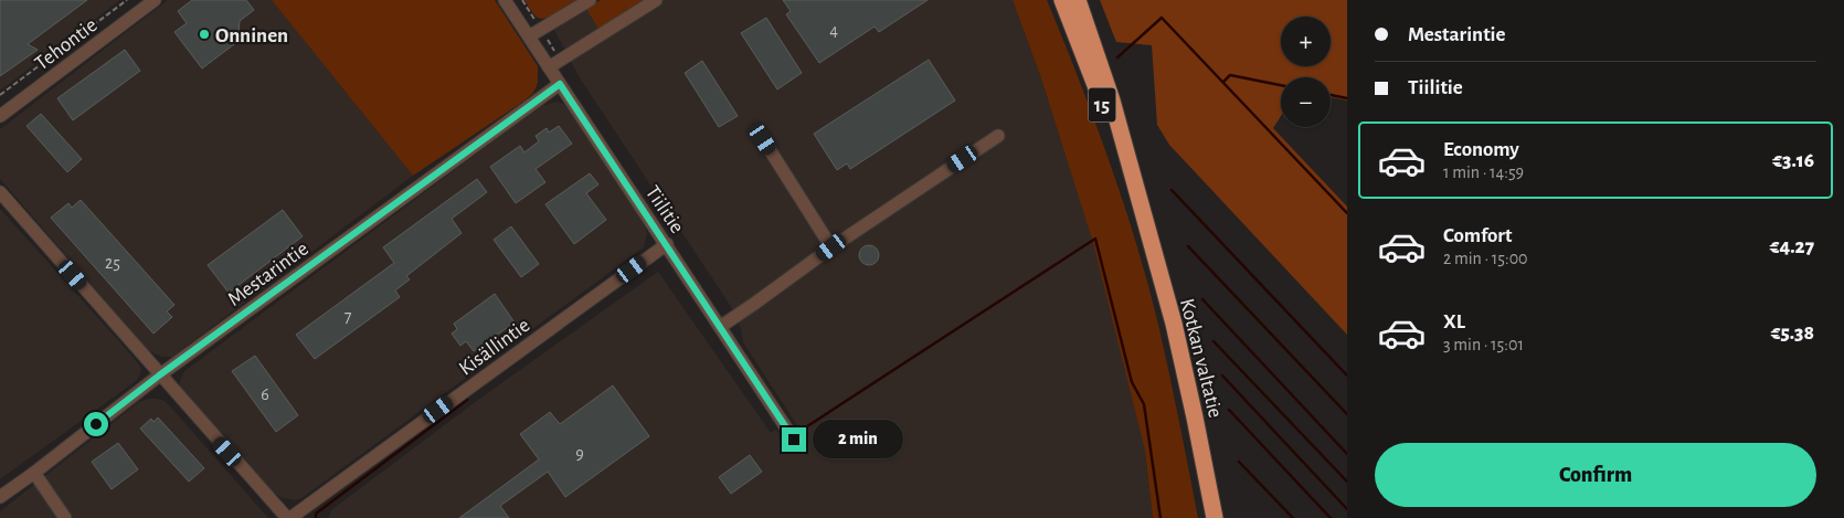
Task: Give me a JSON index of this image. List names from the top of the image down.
{
  "streets": {
    "highway": ["15", "Kotkan valtatie"],
    "street": [
      "Tehontie",
      "Tiilitie",
      "Mestarintie",
      "Kisällintie"
    ]
  },
  "crossings": [
    ["Tiilitie", "Mestarintie"],
    ["Tiilitie", "Kisällintie"],
    ["Mestarintie", "Kisällintie"]
  ],
  "places": ["Onninen"],
  "house_numbers": [
    "4",
    "25",
    "7",
    "6",
    "9"
  ],
  "page": {
    "banner": ["Mestarintie", "Tiilitie"],
    "map_buttons": ["+", "−"],
    "list": [
      {
        "name": "Economy",
        "note": "1 min · 14:59",
        "value": "€3.16"
      },
      {
        "name": "Comfort",
        "note": "2 min · 15:00",
        "value": "€4.27"
      },
      {
        "name": "XL",
        "note": "3 min · 15:01",
        "value": "€5.38"
      }
    ],
    "bubble": "2 min",
    "buttons": "Confirm"
  }
}
